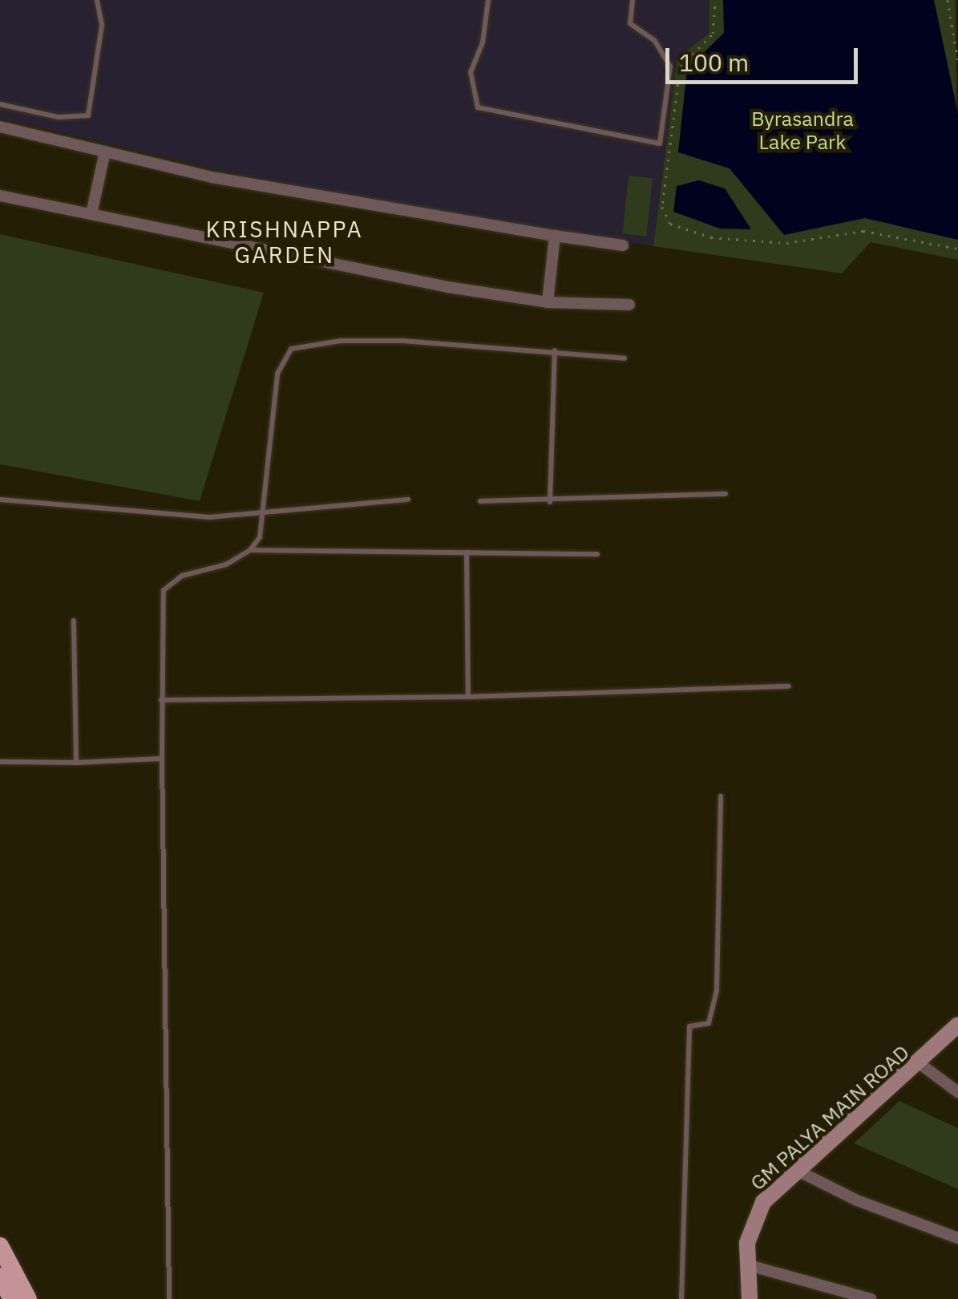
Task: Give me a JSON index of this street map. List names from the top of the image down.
{
  "streets": {
    "main road": ["GM PALYA MAIN ROAD"]
  },
  "districts": ["KRISHNAPPA GARDEN"],
  "parks": ["Byrasandra Lake Park"],
  "scale_bar": "100 m"
}
